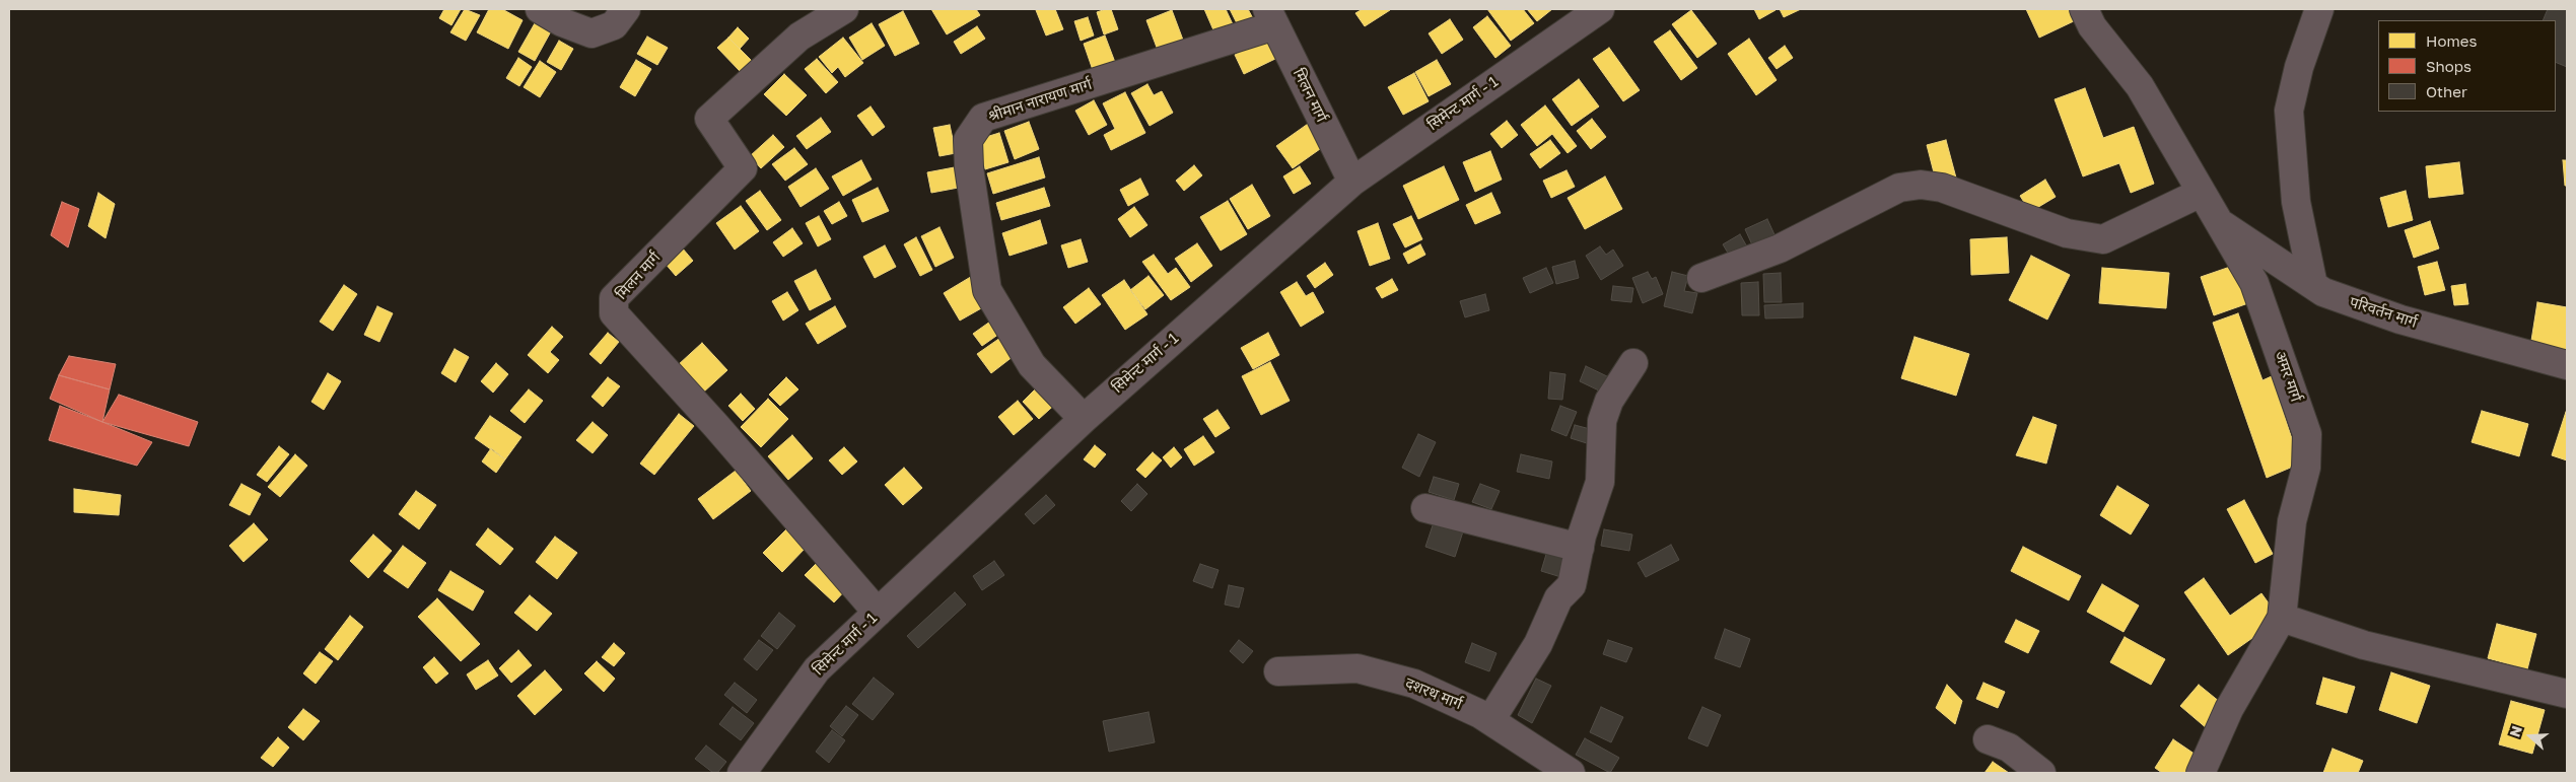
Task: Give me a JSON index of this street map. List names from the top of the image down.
{
  "streets": {
    "street": [
      "मिलन मार्ग",
      "श्रीमान नारायण मार्ग",
      "सिमेन्ट मार्ग - 1",
      "परिवर्तन मार्ग",
      "अमर मार्ग",
      "दशरथ मार्ग"
    ]
  },
  "crossings": [
    ["मिलन मार्ग", "श्रीमान नारायण मार्ग"],
    ["मिलन मार्ग", "सिमेन्ट मार्ग - 1"],
    ["श्रीमान नारायण मार्ग", "सिमेन्ट मार्ग - 1"],
    ["परिवर्तन मार्ग", "अमर मार्ग"]
  ],
  "legend": ["Homes", "Shops", "Other"],
  "north": "left"
}
